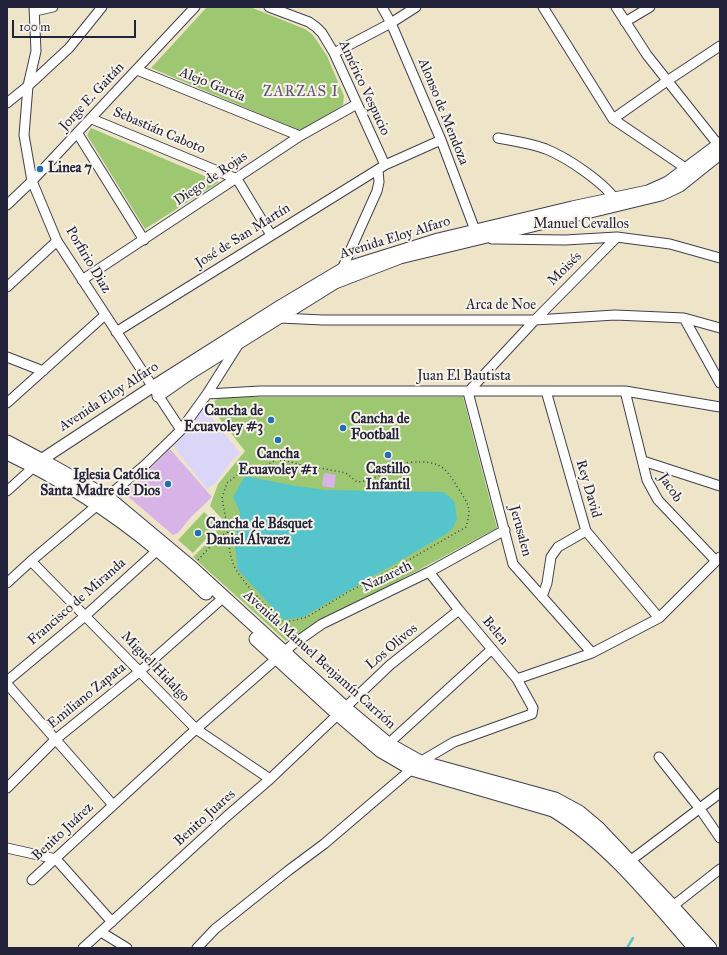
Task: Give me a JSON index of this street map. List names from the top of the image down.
{
  "streets": {
    "main road": ["Avenida Manuel Benjamín Carrión"],
    "street": [
      "Alejo García",
      "Américo Vespucio",
      "Jorge E. Gaitán",
      "Alonso de Mendoza",
      "Sebastián Caboto",
      "Diego de Rojas",
      "Manuel Cevallos",
      "José de San Martín",
      "Avenida Eloy Alfaro",
      "Porfirio Diaz",
      "Moisés",
      "Arca de Noe",
      "Juan El Bautista",
      "Jacob",
      "Rey David",
      "Jerusalen",
      "Nazareth",
      "Francisco de Miranda",
      "Belen",
      "Los Olivos",
      "Miguel Hidalgo",
      "Emiliano Zapata",
      "Benito Juares",
      "Benito Juárez"
    ]
  },
  "crossings": [
    ["Alejo García", "Jorge E. Gaitán"],
    ["Alejo García", "Diego de Rojas"],
    ["Américo Vespucio", "Diego de Rojas"],
    ["Américo Vespucio", "José de San Martín"],
    ["Américo Vespucio", "Avenida Eloy Alfaro"],
    ["Jorge E. Gaitán", "Sebastián Caboto"],
    ["Jorge E. Gaitán", "Porfirio Diaz"],
    ["Alonso de Mendoza", "José de San Martín"],
    ["Alonso de Mendoza", "Avenida Eloy Alfaro"],
    ["Sebastián Caboto", "Diego de Rojas"],
    ["Diego de Rojas", "Porfirio Diaz"],
    ["Manuel Cevallos", "Avenida Eloy Alfaro"],
    ["Manuel Cevallos", "Moisés"],
    ["José de San Martín", "Porfirio Diaz"],
    ["Avenida Eloy Alfaro", "Porfirio Diaz"],
    ["Avenida Eloy Alfaro", "Arca de Noe"],
    ["Avenida Eloy Alfaro", "Avenida Manuel Benjamín Carrión"],
    ["Moisés", "Arca de Noe"],
    ["Moisés", "Juan El Bautista"],
    ["Moisés", "Jerusalen"],
    ["Juan El Bautista", "Jacob"],
    ["Juan El Bautista", "Rey David"],
    ["Juan El Bautista", "Jerusalen"],
    ["Jerusalen", "Nazareth"],
    ["Nazareth", "Belen"],
    ["Nazareth", "Avenida Manuel Benjamín Carrión"],
    ["Nazareth", "Miguel Hidalgo"],
    ["Nazareth", "Benito Juárez"],
    ["Francisco de Miranda", "Avenida Manuel Benjamín Carrión"],
    ["Francisco de Miranda", "Miguel Hidalgo"],
    ["Belen", "Los Olivos"],
    ["Belen", "Avenida Manuel Benjamín Carrión"],
    ["Los Olivos", "Avenida Manuel Benjamín Carrión"],
    ["Los Olivos", "Benito Juares"],
    ["Avenida Manuel Benjamín Carrión", "Emiliano Zapata"],
    ["Avenida Manuel Benjamín Carrión", "Benito Juares"],
    ["Miguel Hidalgo", "Emiliano Zapata"],
    ["Miguel Hidalgo", "Benito Juares"],
    ["Miguel Hidalgo", "Benito Juárez"]
  ],
  "districts": ["ZARZAS I"],
  "places": [
    "Linea 7",
    "Cancha de Ecuavoley #3",
    "Cancha de Football",
    "Cancha Ecuavoley #1",
    "Castillo Infantil",
    "Iglesia Católica Santa Madre de Dios",
    "Cancha de Básquet Daniel Álvarez"
  ],
  "scale_bar": "100 m"
}
